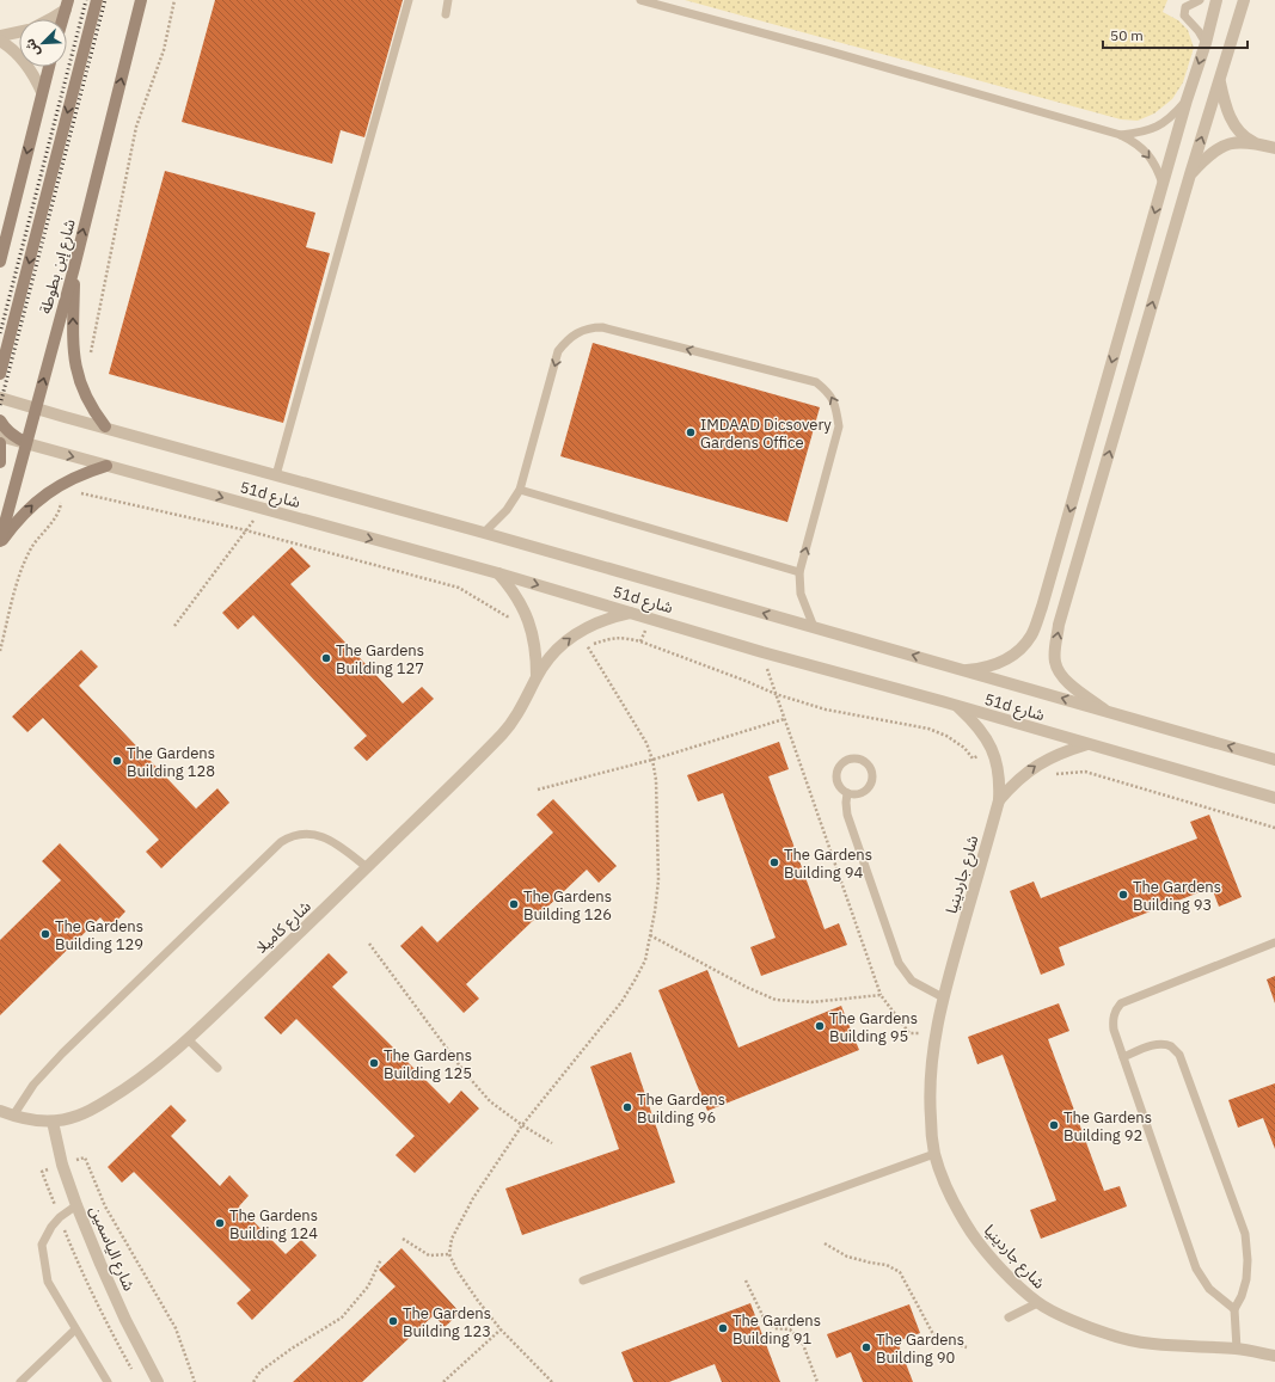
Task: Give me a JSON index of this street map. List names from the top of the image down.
{
  "streets": {
    "main road": ["شارع إبن بطوطة"],
    "street": [
      "51d شارع",
      "شارع جاردينيا",
      "شارع كاميلا",
      "شارع الياسمين"
    ]
  },
  "crossings": [
    ["شارع إبن بطوطة", "51d شارع"],
    ["51d شارع", "شارع جاردينيا"],
    ["51d شارع", "شارع كاميلا"],
    ["شارع كاميلا", "شارع الياسمين"]
  ],
  "places": [
    "IMDAAD Dicsovery Gardens Office",
    "The Gardens Building 127",
    "The Gardens Building 128",
    "The Gardens Building 94",
    "The Gardens Building 93",
    "The Gardens Building 126",
    "The Gardens Building 129",
    "The Gardens Building 95",
    "The Gardens Building 125",
    "The Gardens Building 96",
    "The Gardens Building 92",
    "The Gardens Building 124",
    "The Gardens Building 123",
    "The Gardens Building 91",
    "The Gardens Building 90"
  ],
  "scale_bar": "50 m",
  "north": "bottom left"
}
